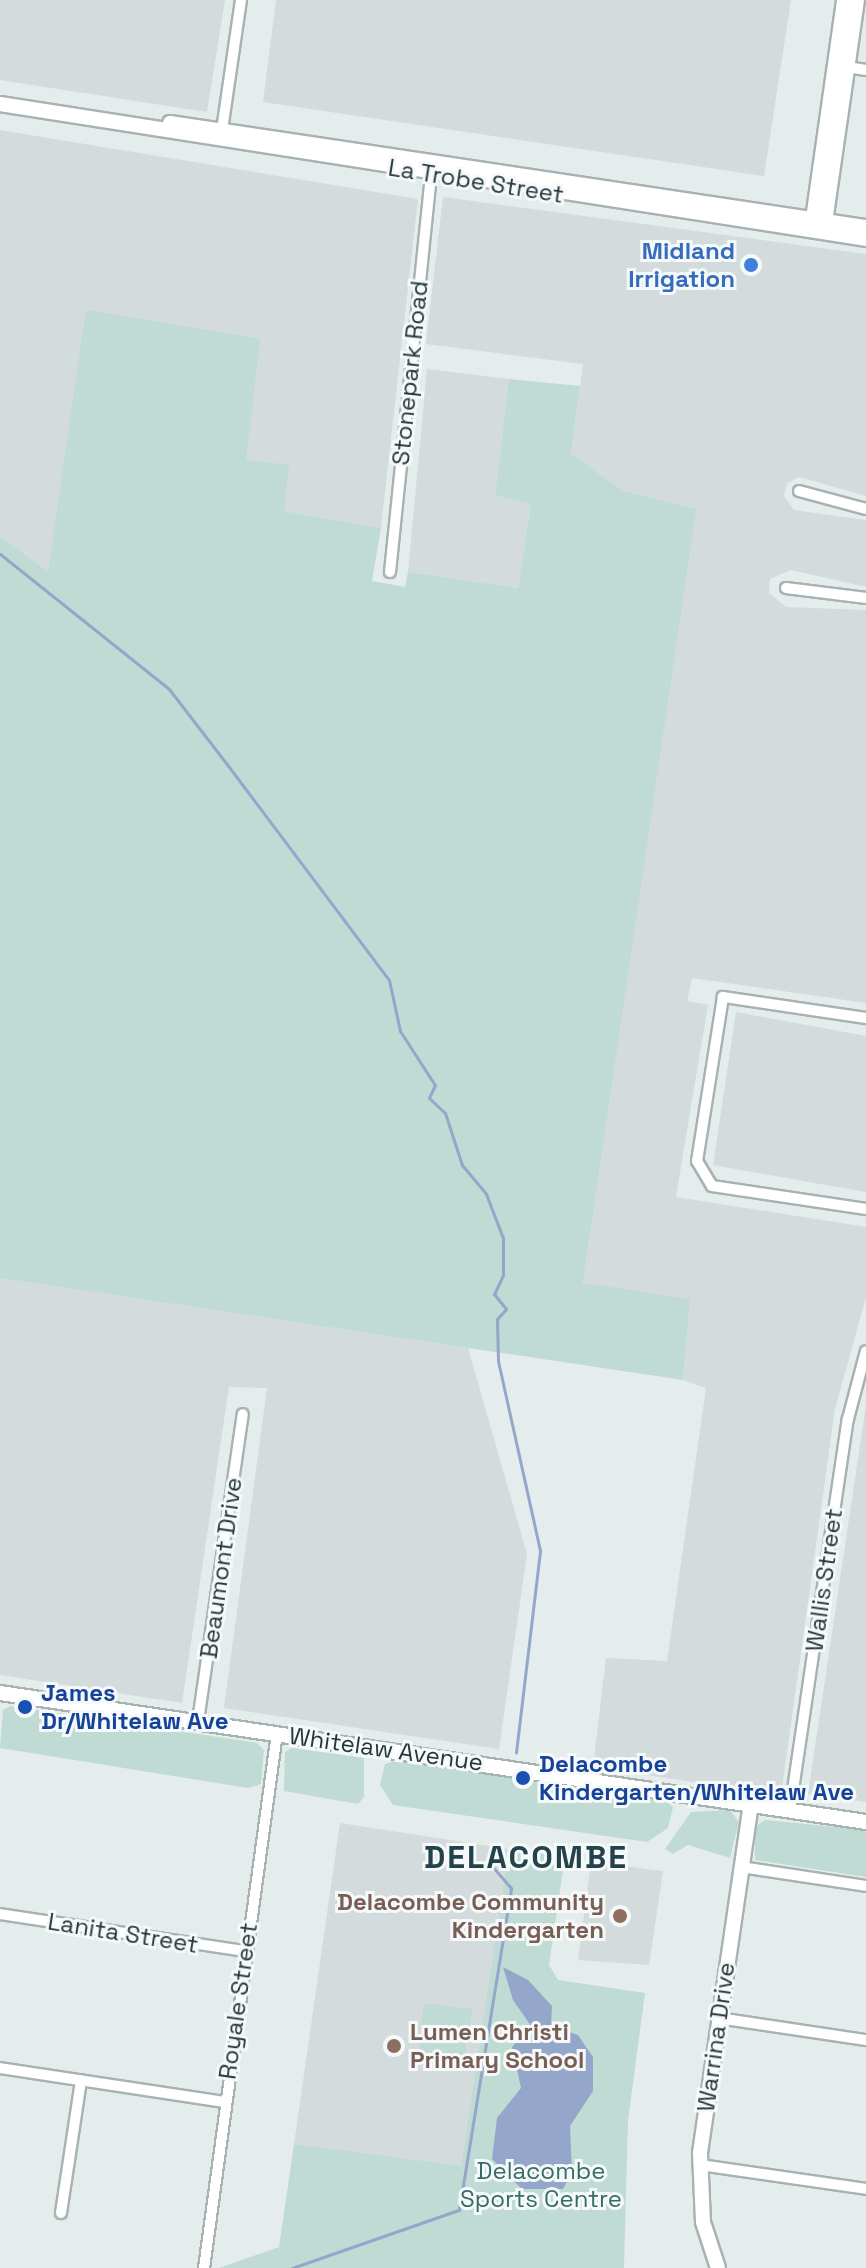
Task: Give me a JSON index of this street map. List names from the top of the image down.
{
  "streets": {
    "street": [
      "La Trobe Street",
      "Stonepark Road",
      "Beaumont Drive",
      "Wallis Street",
      "Whitelaw Avenue",
      "Lanita Street",
      "Royale Street",
      "Warrina Drive"
    ]
  },
  "crossings": [
    ["La Trobe Street", "Stonepark Road"],
    ["Beaumont Drive", "Whitelaw Avenue"],
    ["Wallis Street", "Whitelaw Avenue"],
    ["Whitelaw Avenue", "Royale Street"],
    ["Whitelaw Avenue", "Warrina Drive"],
    ["Lanita Street", "Royale Street"]
  ],
  "districts": ["DELACOMBE"],
  "parks": ["Delacombe Sports Centre"],
  "places": [
    "Midland Irrigation",
    "James Dr/Whitelaw Ave",
    "Delacombe Kindergarten/Whitelaw Ave",
    "Delacombe Community Kindergarten",
    "Lumen Christi Primary School"
  ]
}
